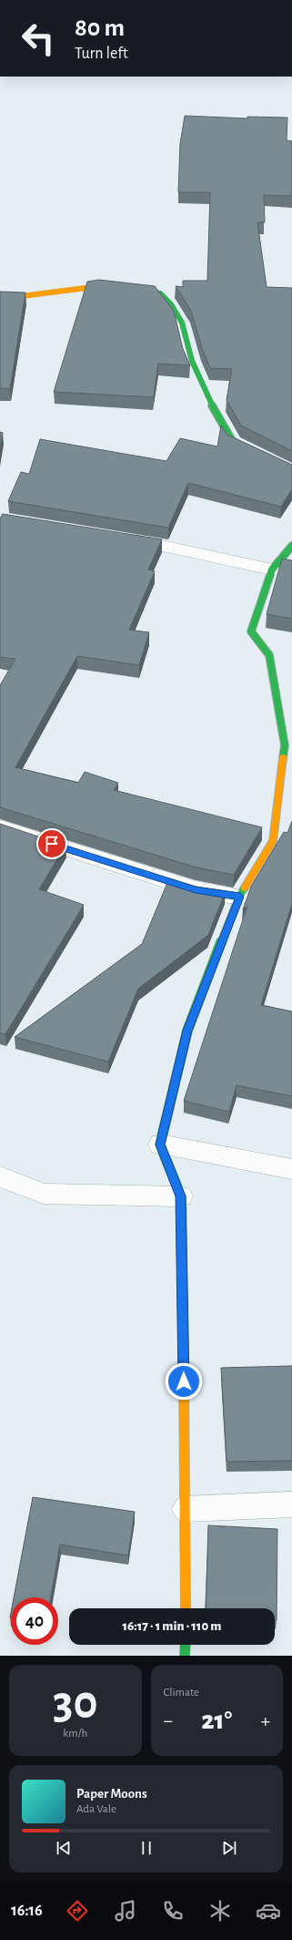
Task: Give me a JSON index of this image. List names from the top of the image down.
{
  "page": {
    "turn": ["80 m", "Turn left"],
    "limit": "40",
    "trip": "16:17 · 1 min · 110 m",
    "tile": [
      ["30", "km/h"],
      "Climate"
    ],
    "heat": ["−", "21°", "+"],
    "song": ["Paper Moons", "Ada Vale"],
    "tabs": "16:16"
  }
}
